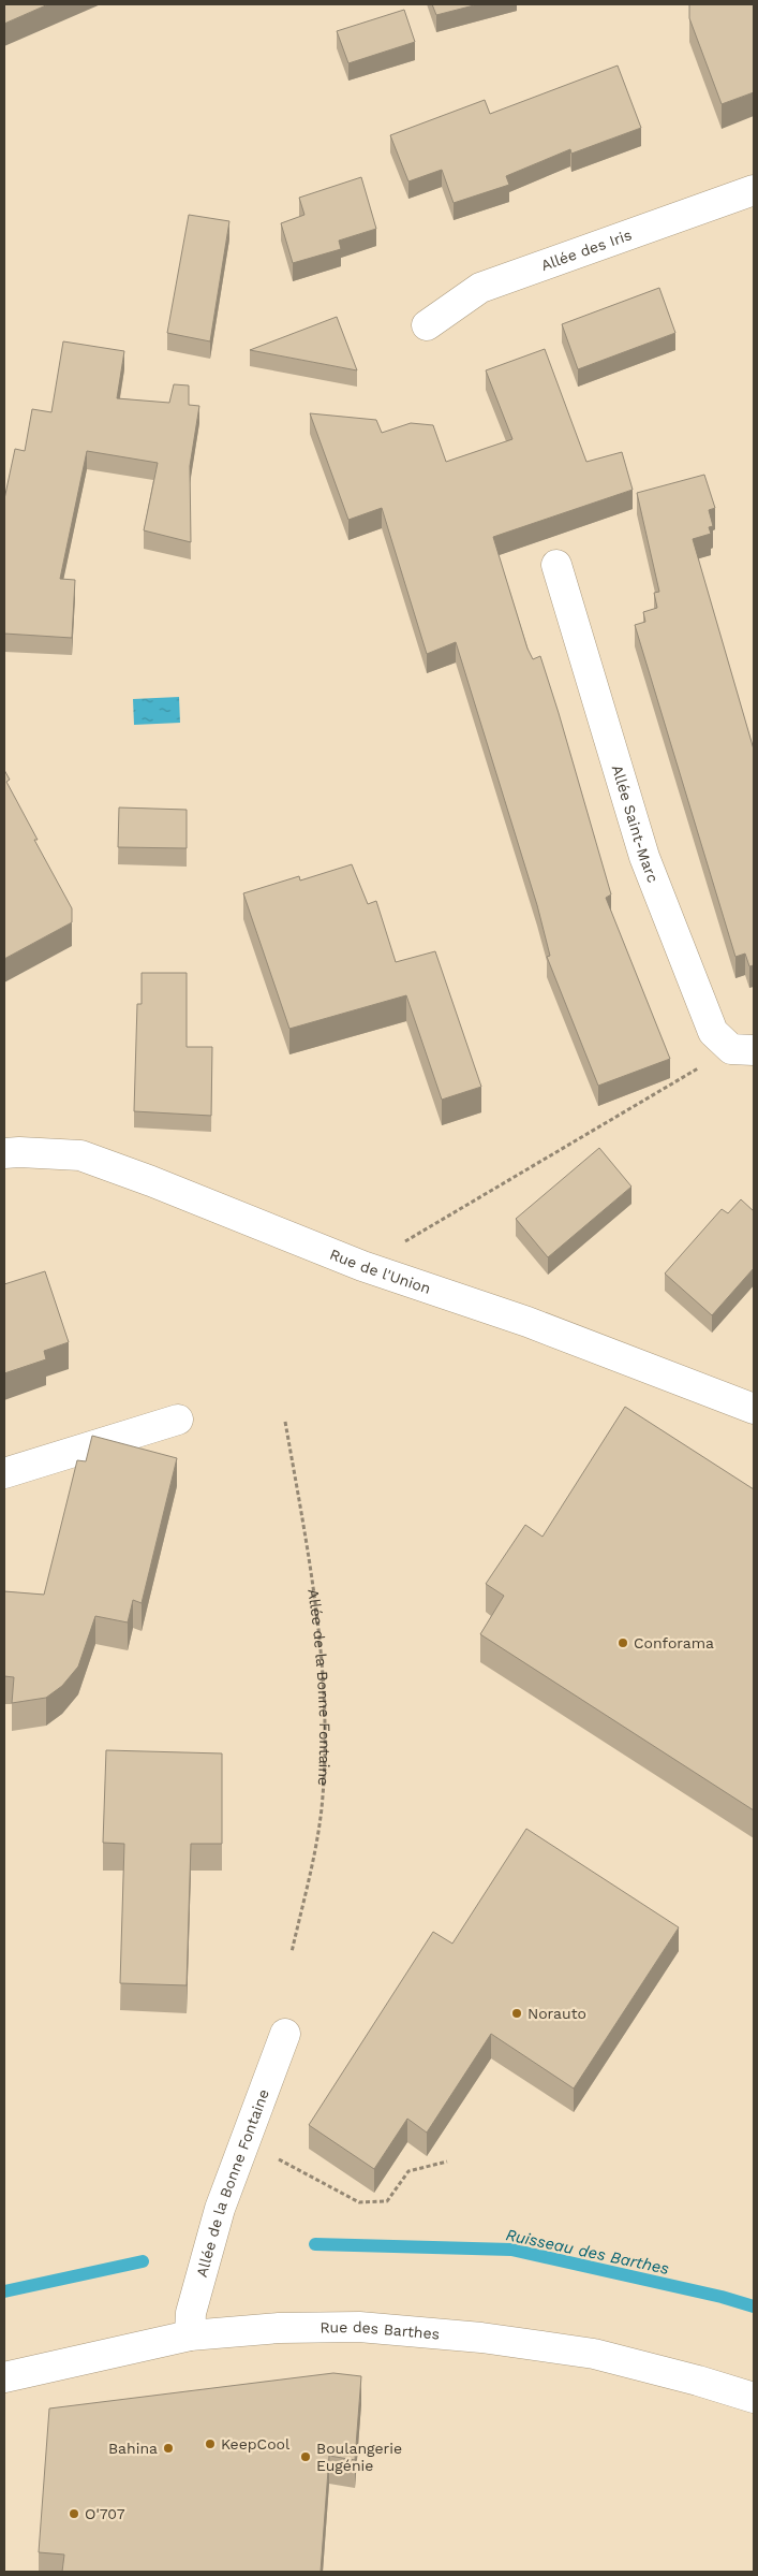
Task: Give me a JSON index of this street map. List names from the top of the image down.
{
  "streets": {
    "street": [
      "Allée des Iris",
      "Allée Saint-Marc",
      "Rue de l'Union",
      "Allée de la Bonne Fontaine",
      "Rue des Barthes"
    ]
  },
  "crossings": [
    ["Allée de la Bonne Fontaine", "Rue des Barthes"]
  ],
  "water": ["Ruisseau des Barthes"],
  "places": [
    "Conforama",
    "Norauto",
    "KeepCool",
    "Bahina",
    "Boulangerie Eugénie",
    "O'707"
  ]
}
